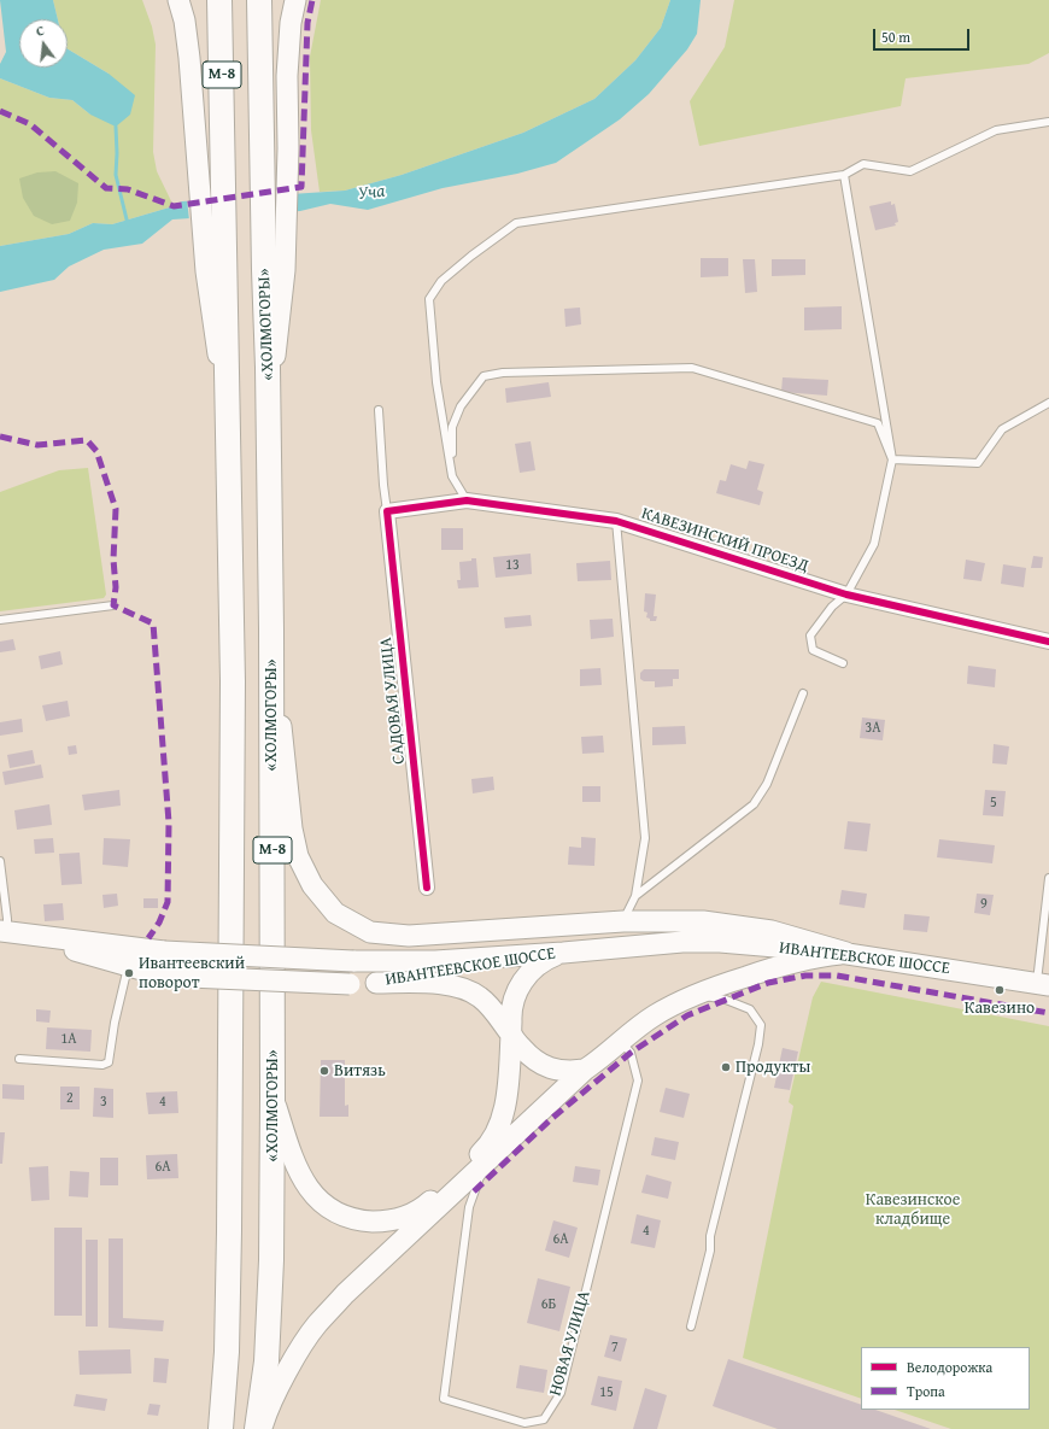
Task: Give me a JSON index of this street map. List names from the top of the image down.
{
  "streets": {
    "highway": ["М-8", "«ХОЛМОГОРЫ»"],
    "main road": ["ИВАНТЕЕВСКОЕ ШОССЕ"],
    "street": ["КАВЕЗИНСКИЙ ПРОЕЗД", "САДОВАЯ УЛИЦА"],
    "lane": ["НОВАЯ УЛИЦА"]
  },
  "crossings": [
    ["КАВЕЗИНСКИЙ ПРОЕЗД", "САДОВАЯ УЛИЦА"]
  ],
  "water": ["Уча"],
  "parks": ["Кавезинское кладбище"],
  "places": [
    "Ивантеевский поворот",
    "Кавезино",
    "Продукты",
    "Витязь"
  ],
  "house_numbers": [
    "13",
    "3А",
    "5",
    "9",
    "1А",
    "2",
    "3",
    "4",
    "6А",
    "4",
    "6А",
    "6Б",
    "7",
    "15"
  ],
  "legend": ["Велодорожка", "Тропа"],
  "scale_bar": "50 m",
  "north": "top"
}
